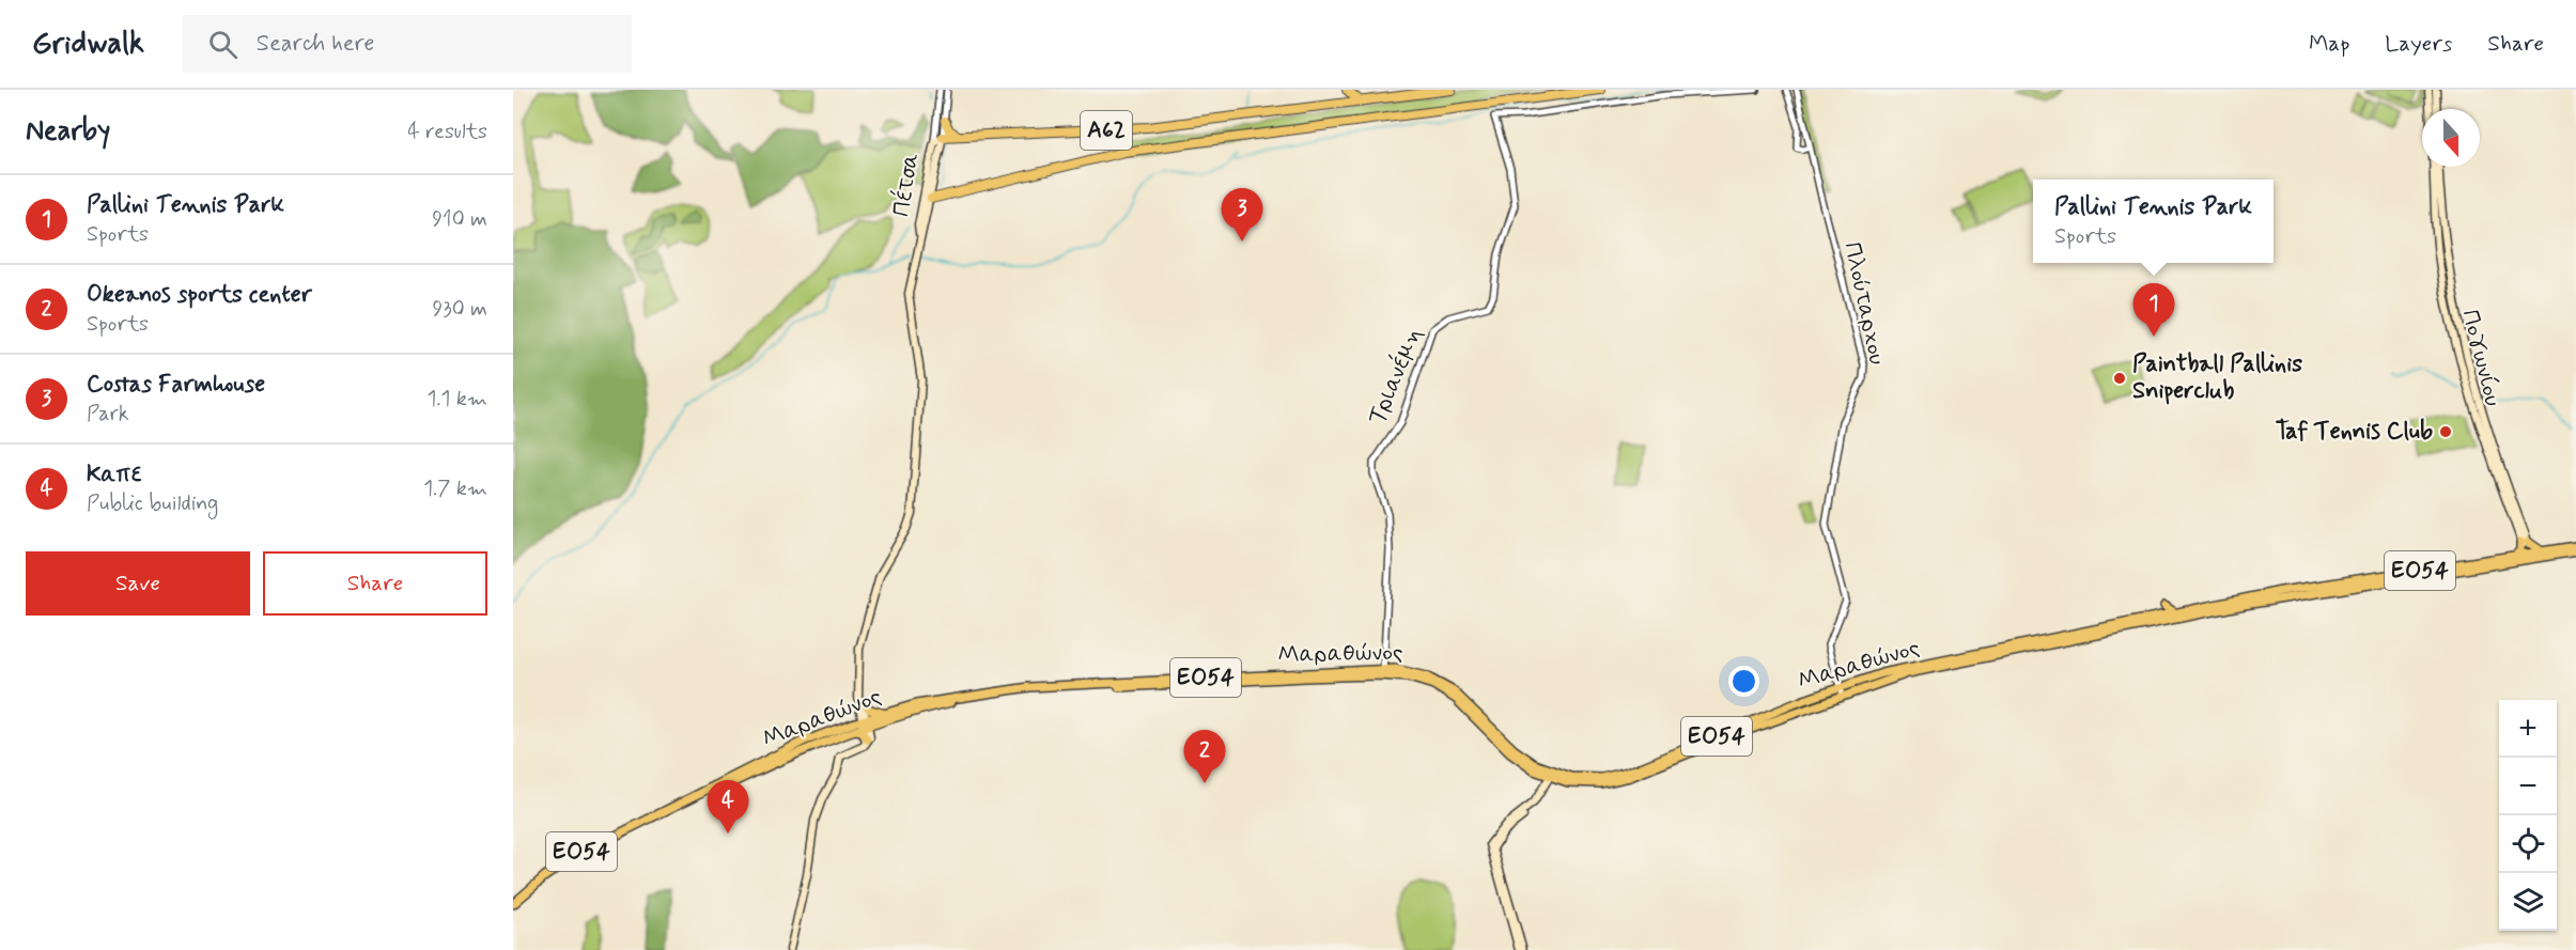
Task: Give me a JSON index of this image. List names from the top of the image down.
{
  "streets": {
    "highway": ["Α62"],
    "main road": [
      "Πέτσα",
      "Πογωνίου",
      "ΕΟ54",
      "Μαραθώνος"
    ],
    "street": ["Πλούταρχου", "Τριανέμη"]
  },
  "crossings": [
    ["Α62", "Πέτσα"],
    ["Πλούταρχου", "Μαραθώνος"],
    ["Πογωνίου", "Μαραθώνος"],
    ["Τριανέμη", "Μαραθώνος"]
  ],
  "places": ["Paintball Pallinis Sniperclub", "Taf Tennis Club"],
  "north": "bottom",
  "page": {
    "header": "Gridwalk",
    "search": "Search here",
    "nav": ["Map", "Layers", "Share"],
    "heading": ["Nearby", "4 results"],
    "list": [
      {
        "mark": "1",
        "name": "Pallini Tennis Park",
        "note": "Sports",
        "value": "910 m"
      },
      {
        "mark": "2",
        "name": "Okeanos sports center",
        "note": "Sports",
        "value": "930 m"
      },
      {
        "mark": "3",
        "name": "Costas Farmhouse",
        "note": "Park",
        "value": "1.1 km"
      },
      {
        "mark": "4",
        "name": "Καπε",
        "note": "Public building",
        "value": "1.7 km"
      }
    ],
    "popup": ["Pallini Tennis Park", "Sports"],
    "pins": [
      "3",
      "1",
      "2",
      "4"
    ],
    "buttons": ["Save", "Share"],
    "map_buttons": ["+", "−"]
  }
}
